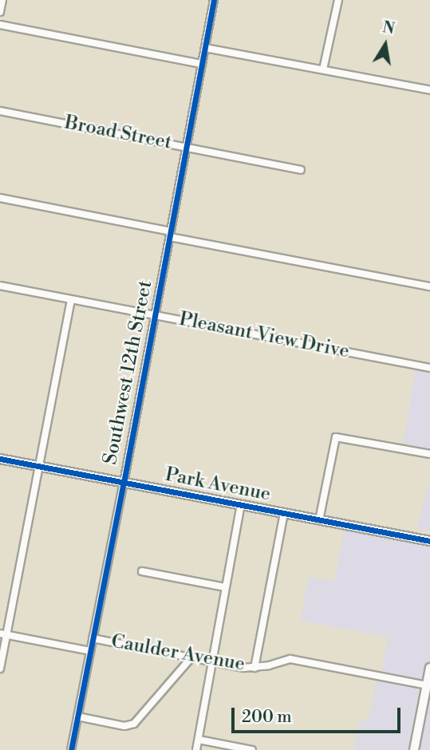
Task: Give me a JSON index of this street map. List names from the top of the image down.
{
  "streets": {
    "street": [
      "Broad Street",
      "Pleasant View Drive",
      "Southwest 12th Street",
      "Park Avenue",
      "Caulder Avenue"
    ]
  },
  "crossings": [
    ["Broad Street", "Southwest 12th Street"],
    ["Pleasant View Drive", "Southwest 12th Street"],
    ["Southwest 12th Street", "Park Avenue"],
    ["Southwest 12th Street", "Caulder Avenue"]
  ],
  "scale_bar": "200 m",
  "north": "top"
}
